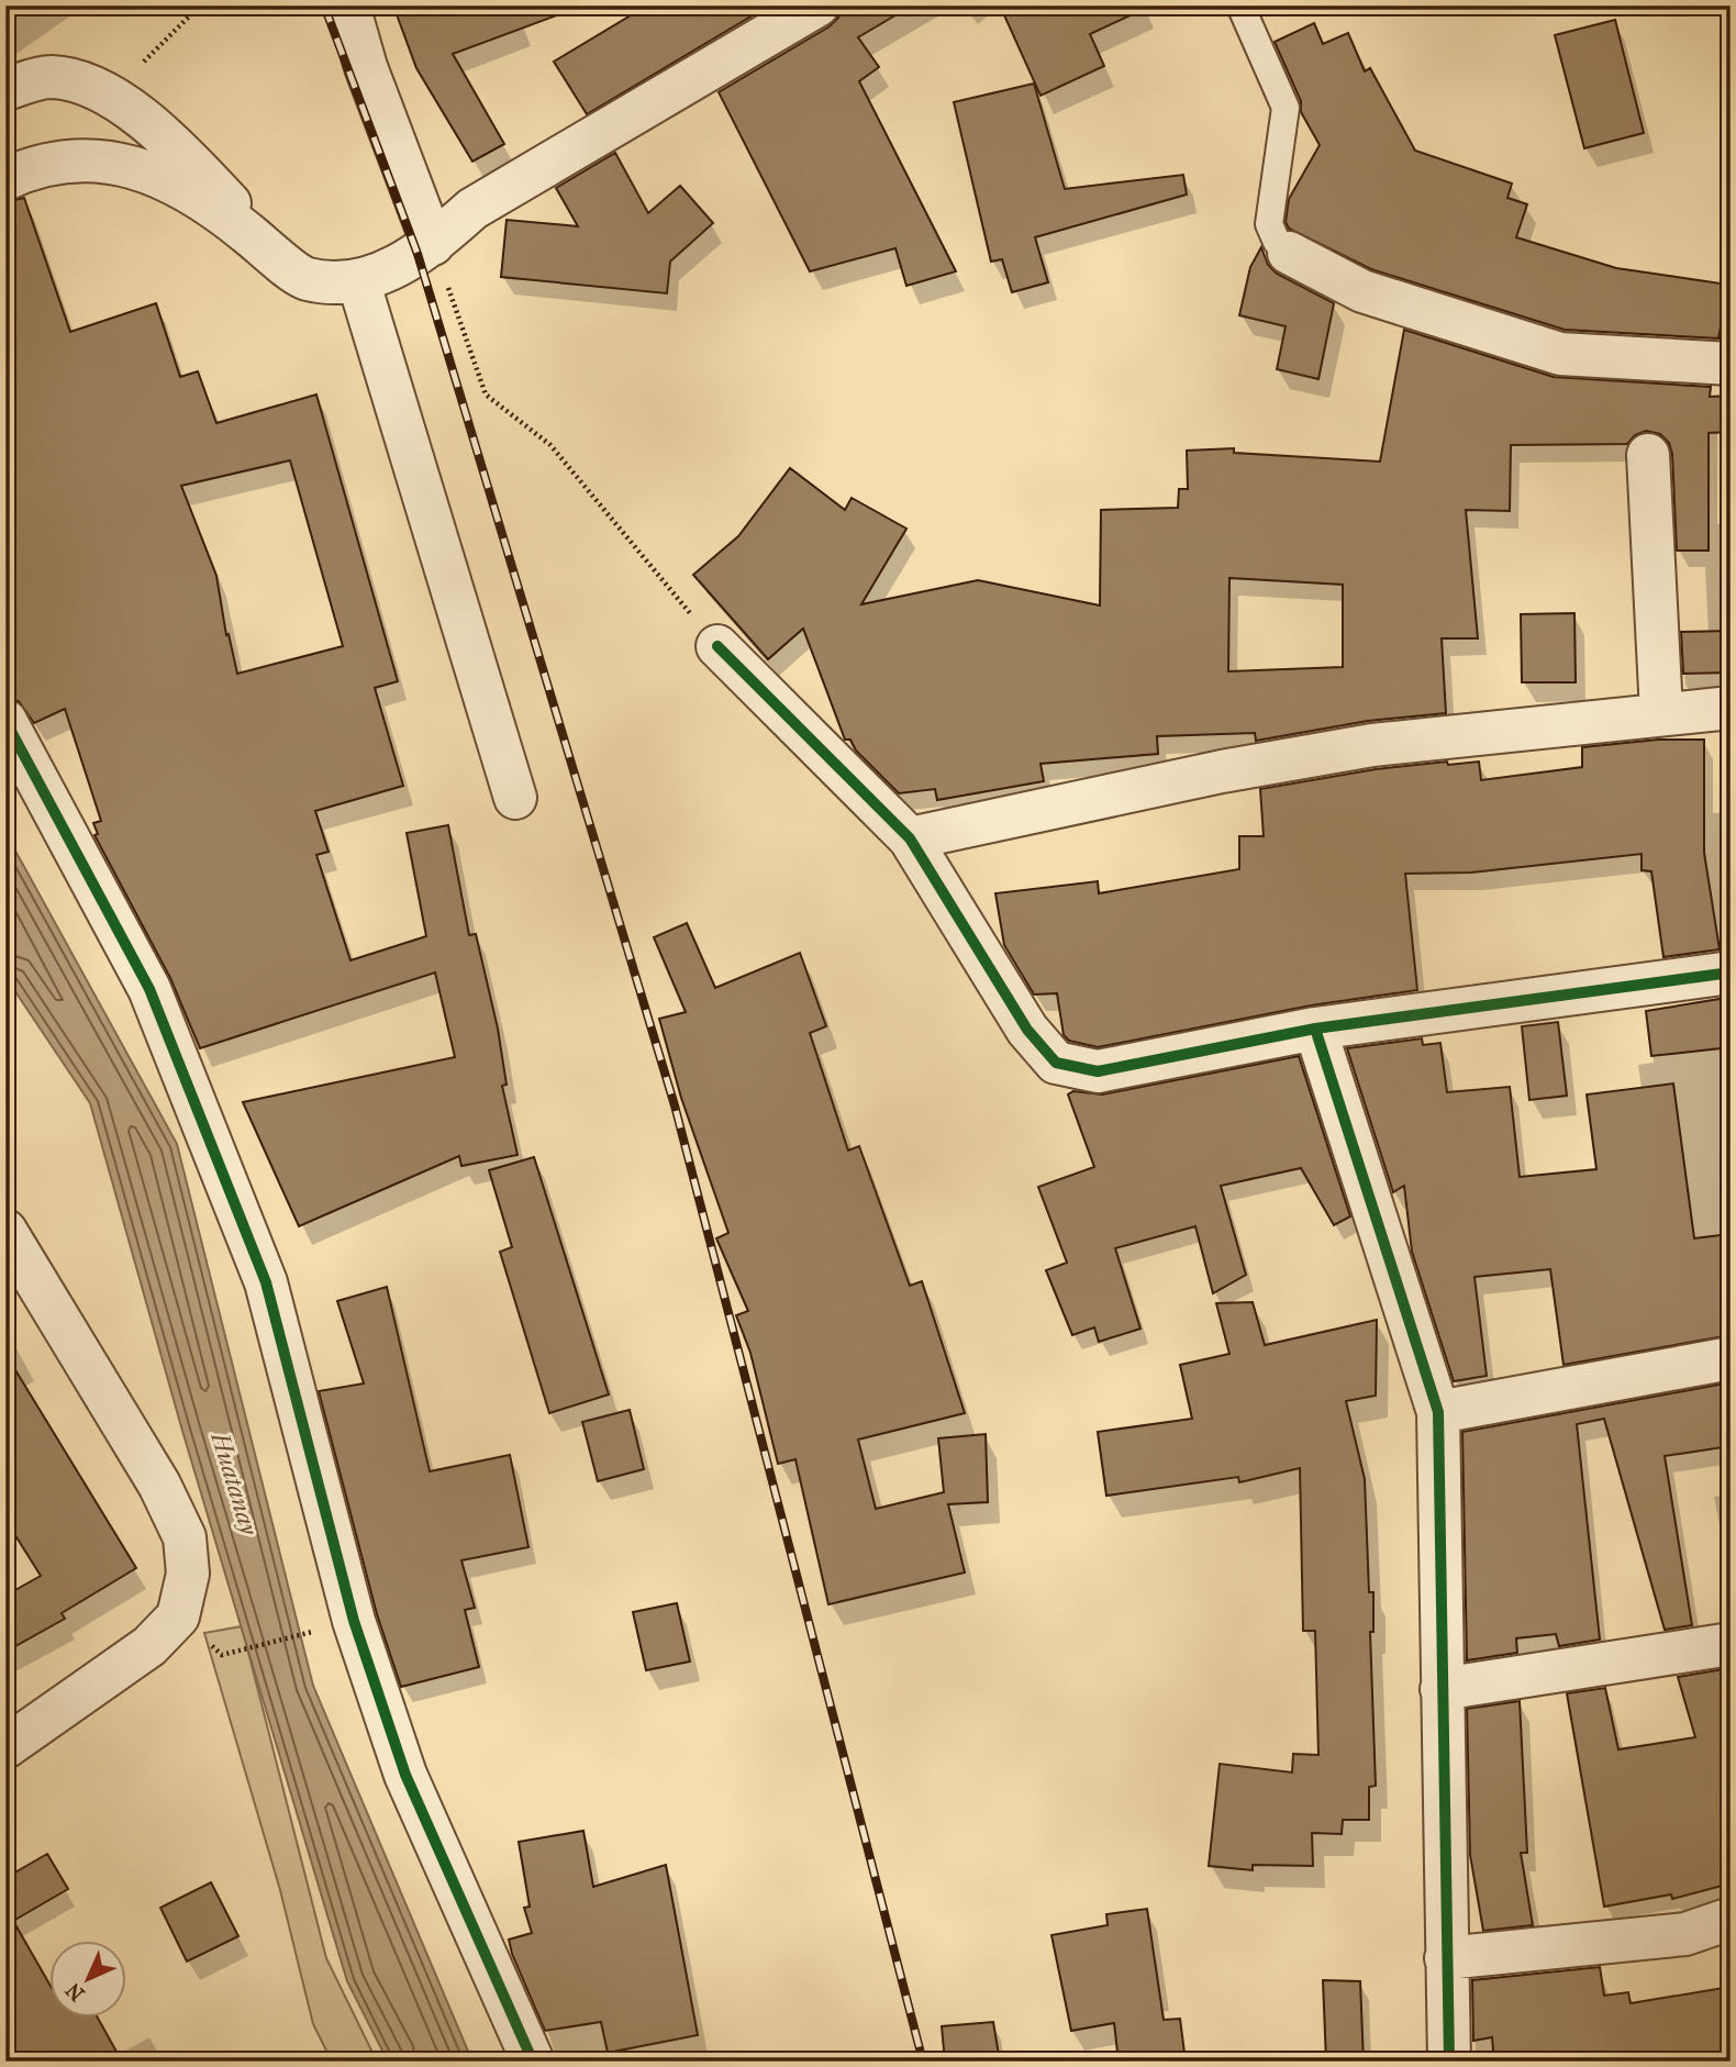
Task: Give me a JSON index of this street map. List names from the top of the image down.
{
  "water": ["Huatanay"],
  "north": "bottom left"
}
